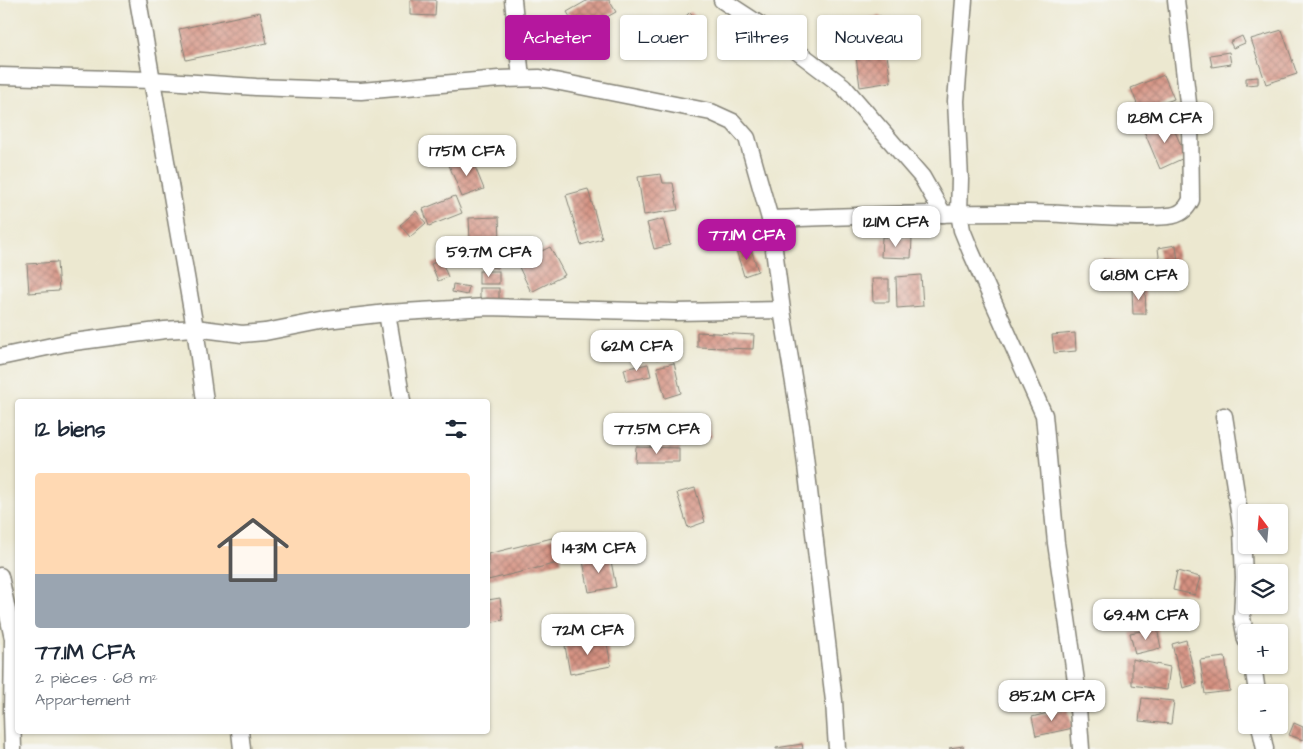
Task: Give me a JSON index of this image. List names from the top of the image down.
{
  "north": "top",
  "page": {
    "chip": [
      "Acheter",
      "Louer",
      "Filtres",
      "Nouveau"
    ],
    "price": [
      "128M CFA",
      "175M CFA",
      "121M CFA",
      "77.1M CFA",
      "59.7M CFA",
      "61.8M CFA",
      "62M CFA",
      "77.5M CFA",
      "143M CFA",
      "69.4M CFA",
      "72M CFA",
      "85.2M CFA"
    ],
    "heading": "12 biens",
    "list": [
      {
        "name": "77.1M CFA",
        "note": "2 pièces · 68 m² · Appartement"
      }
    ],
    "map_buttons": ["+", "−"]
  }
}
